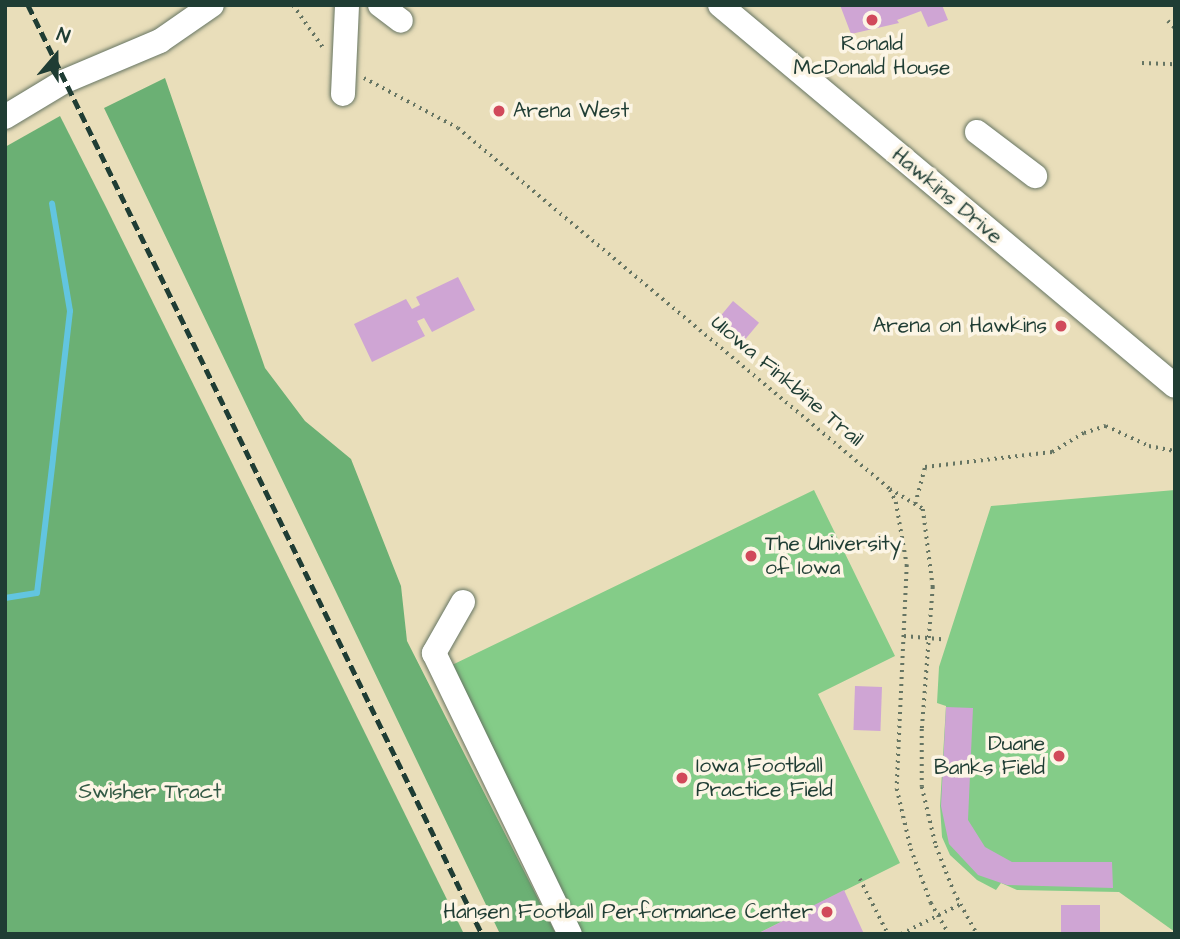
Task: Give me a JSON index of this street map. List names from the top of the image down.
{
  "streets": {
    "street": ["Hawkins Drive"],
    "path": ["UIowa Finkbine Trail"]
  },
  "parks": ["Swisher Tract"],
  "places": [
    "Ronald McDonald House",
    "Arena West",
    "Arena on Hawkins",
    "The University of Iowa",
    "Duane Banks Field",
    "Iowa Football Practice Field",
    "Hansen Football Performance Center"
  ],
  "north": "top"
}
